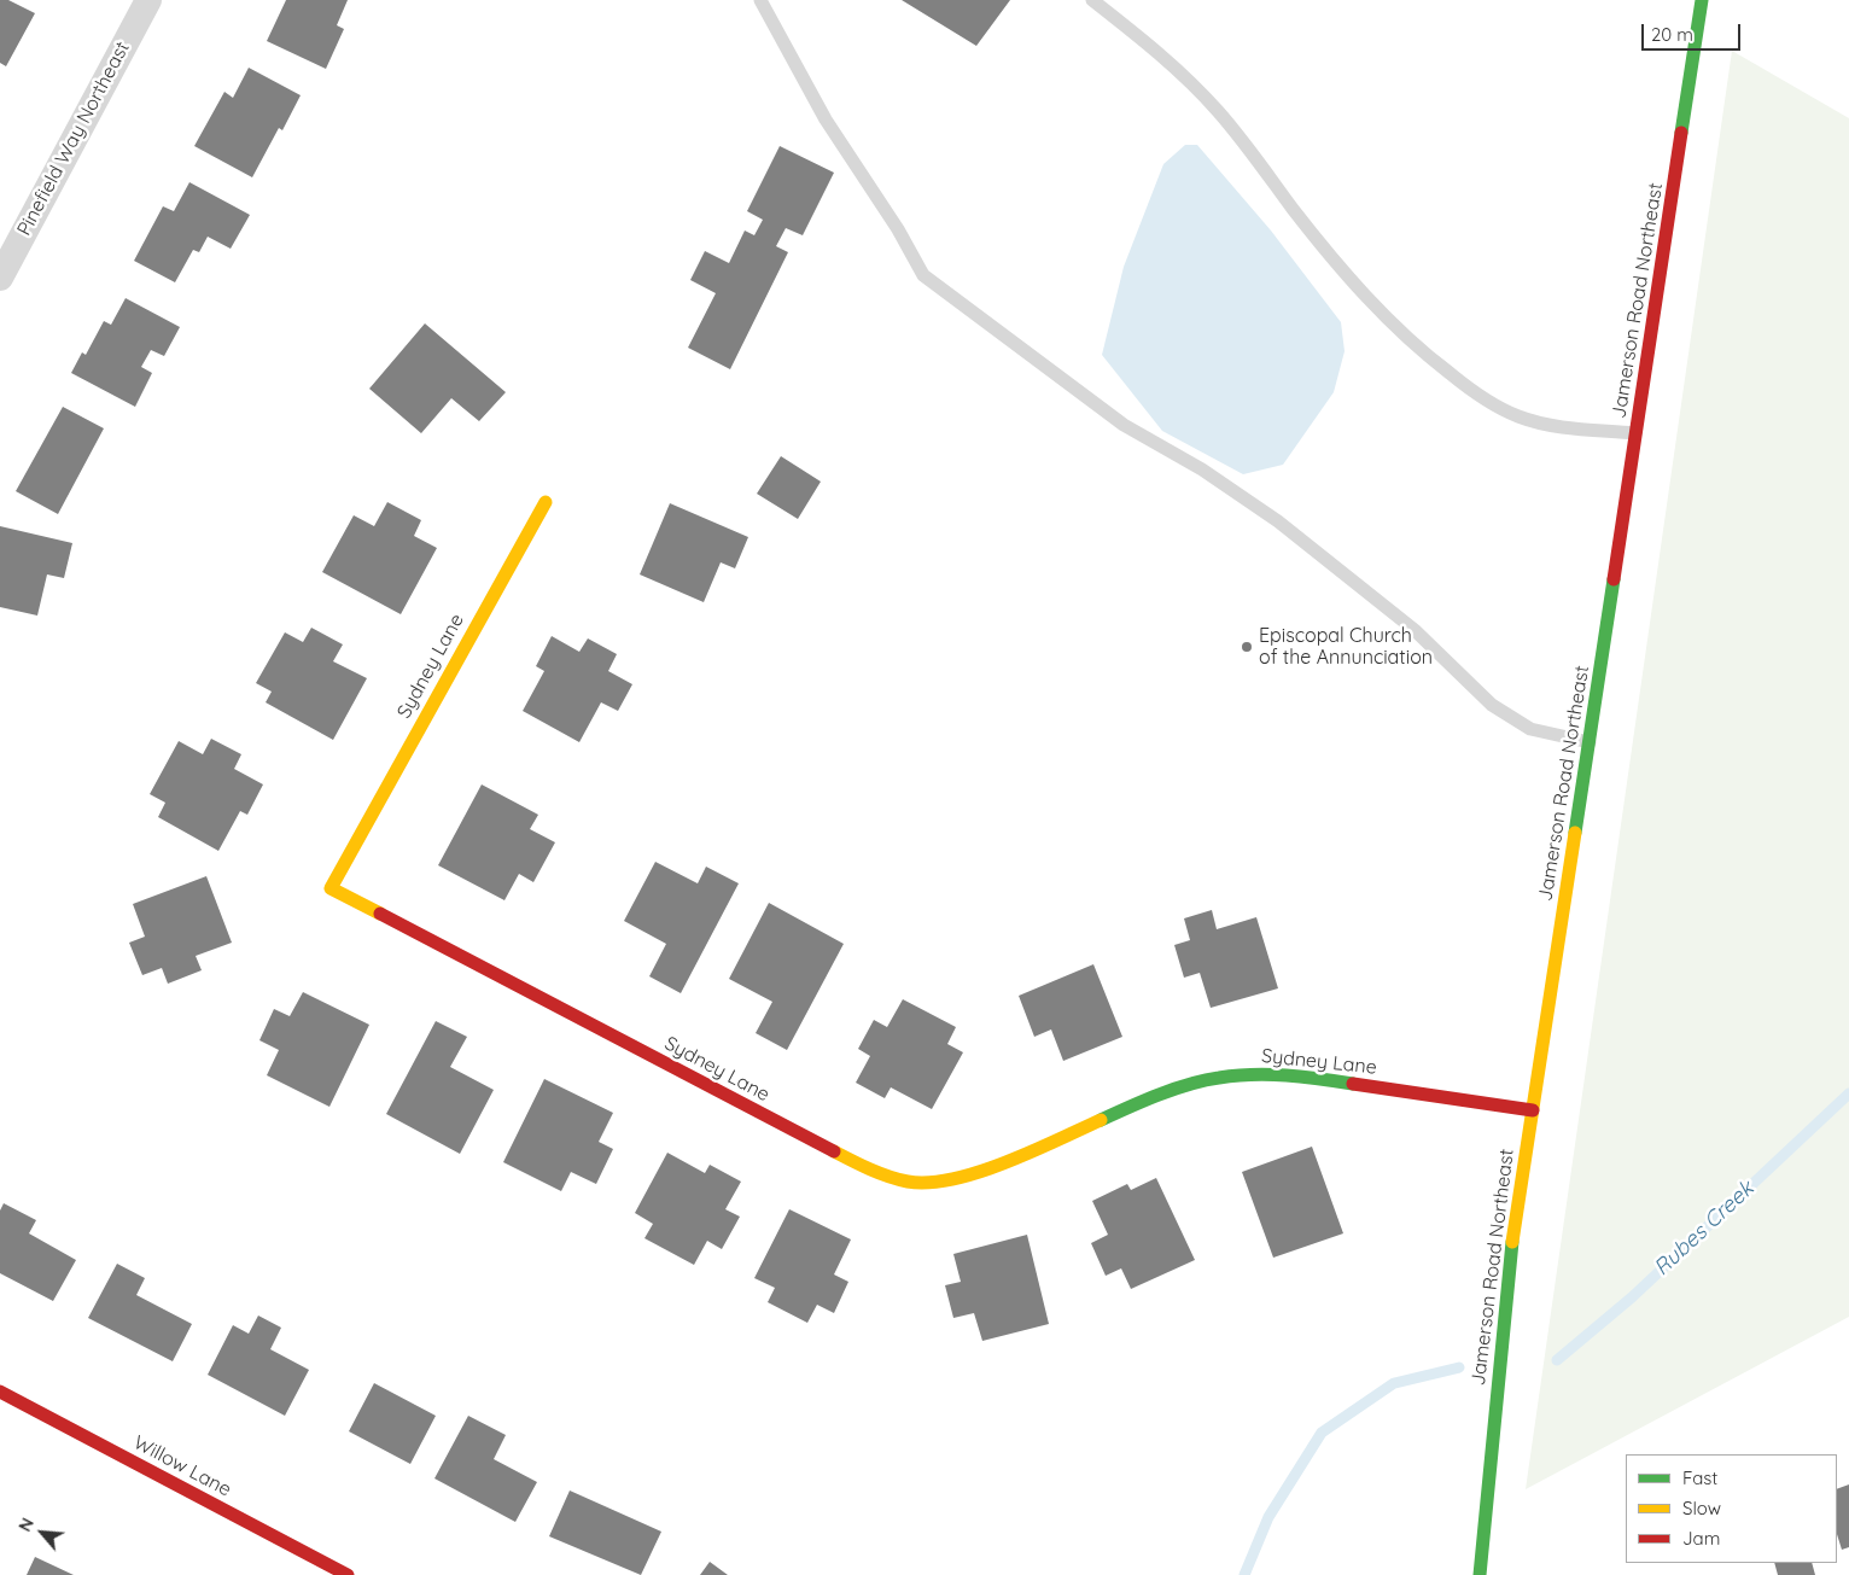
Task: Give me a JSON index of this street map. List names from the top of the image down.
{
  "streets": {
    "street": [
      "Pinefield Way Northeast",
      "Jamerson Road Northeast",
      "Sydney Lane",
      "Willow Lane"
    ]
  },
  "crossings": [
    ["Jamerson Road Northeast", "Sydney Lane"]
  ],
  "water": ["Rubes Creek"],
  "places": ["Episcopal Church of the Annunciation"],
  "legend": ["Fast", "Slow", "Jam"],
  "scale_bar": "20 m",
  "north": "top left"
}
